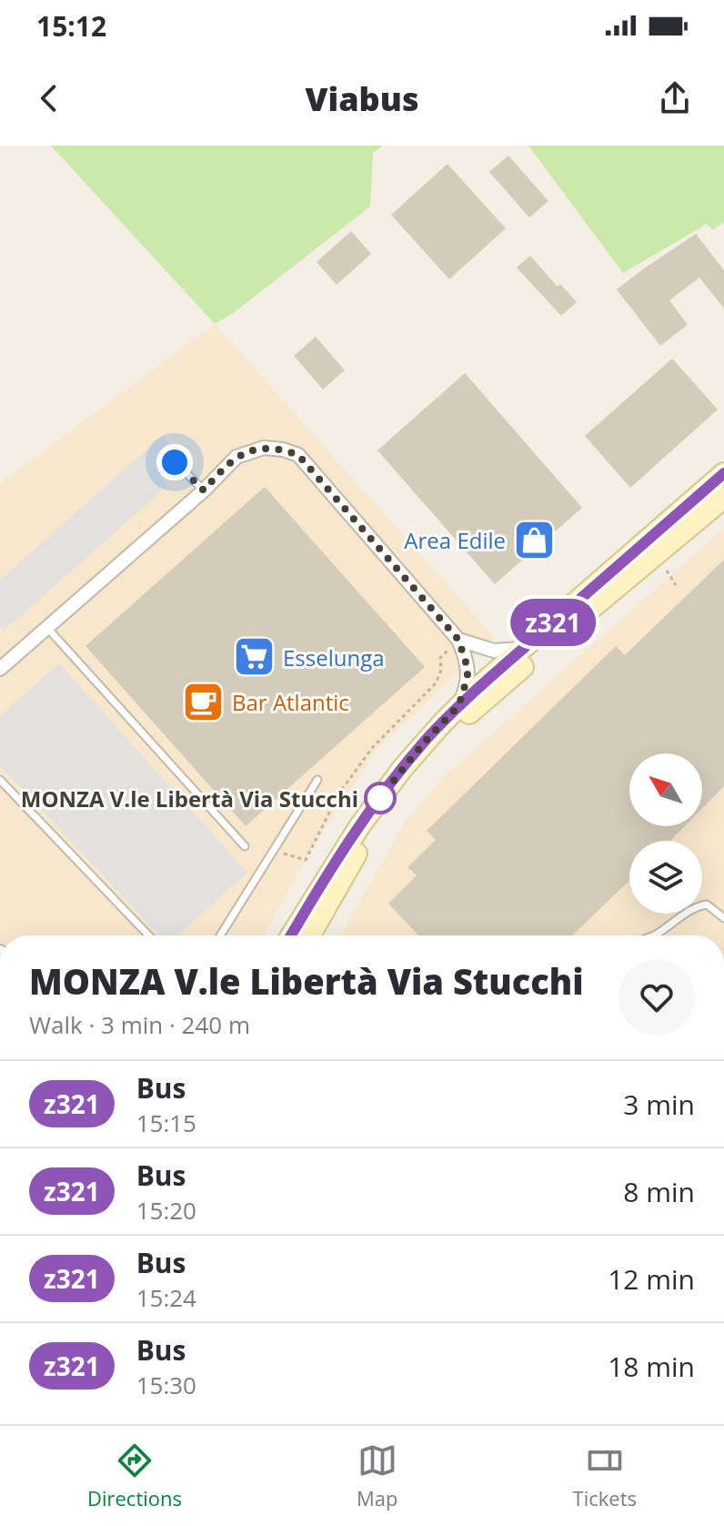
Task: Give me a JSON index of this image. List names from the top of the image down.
{
  "places": {
    "shop": ["Area Edile"],
    "supermarket": ["Esselunga"],
    "cafe": ["Bar Atlantic"],
    "other": ["MONZA V.le Libertà Via Stucchi"]
  },
  "lines": ["bus line z321"],
  "north": "top left",
  "page": {
    "status": "15:12",
    "header": "Viabus",
    "on_map": "z321",
    "heading": ["MONZA V.le Libertà Via Stucchi", "Walk · 3 min · 240 m"],
    "list": [
      {
        "mark": "z321",
        "name": "Bus",
        "note": "15:15",
        "value": "3 min"
      },
      {
        "mark": "z321",
        "name": "Bus",
        "note": "15:20",
        "value": "8 min"
      },
      {
        "mark": "z321",
        "name": "Bus",
        "note": "15:24",
        "value": "12 min"
      },
      {
        "mark": "z321",
        "name": "Bus",
        "note": "15:30",
        "value": "18 min"
      }
    ],
    "tabs": ["Directions", "Map", "Tickets"]
  }
}
